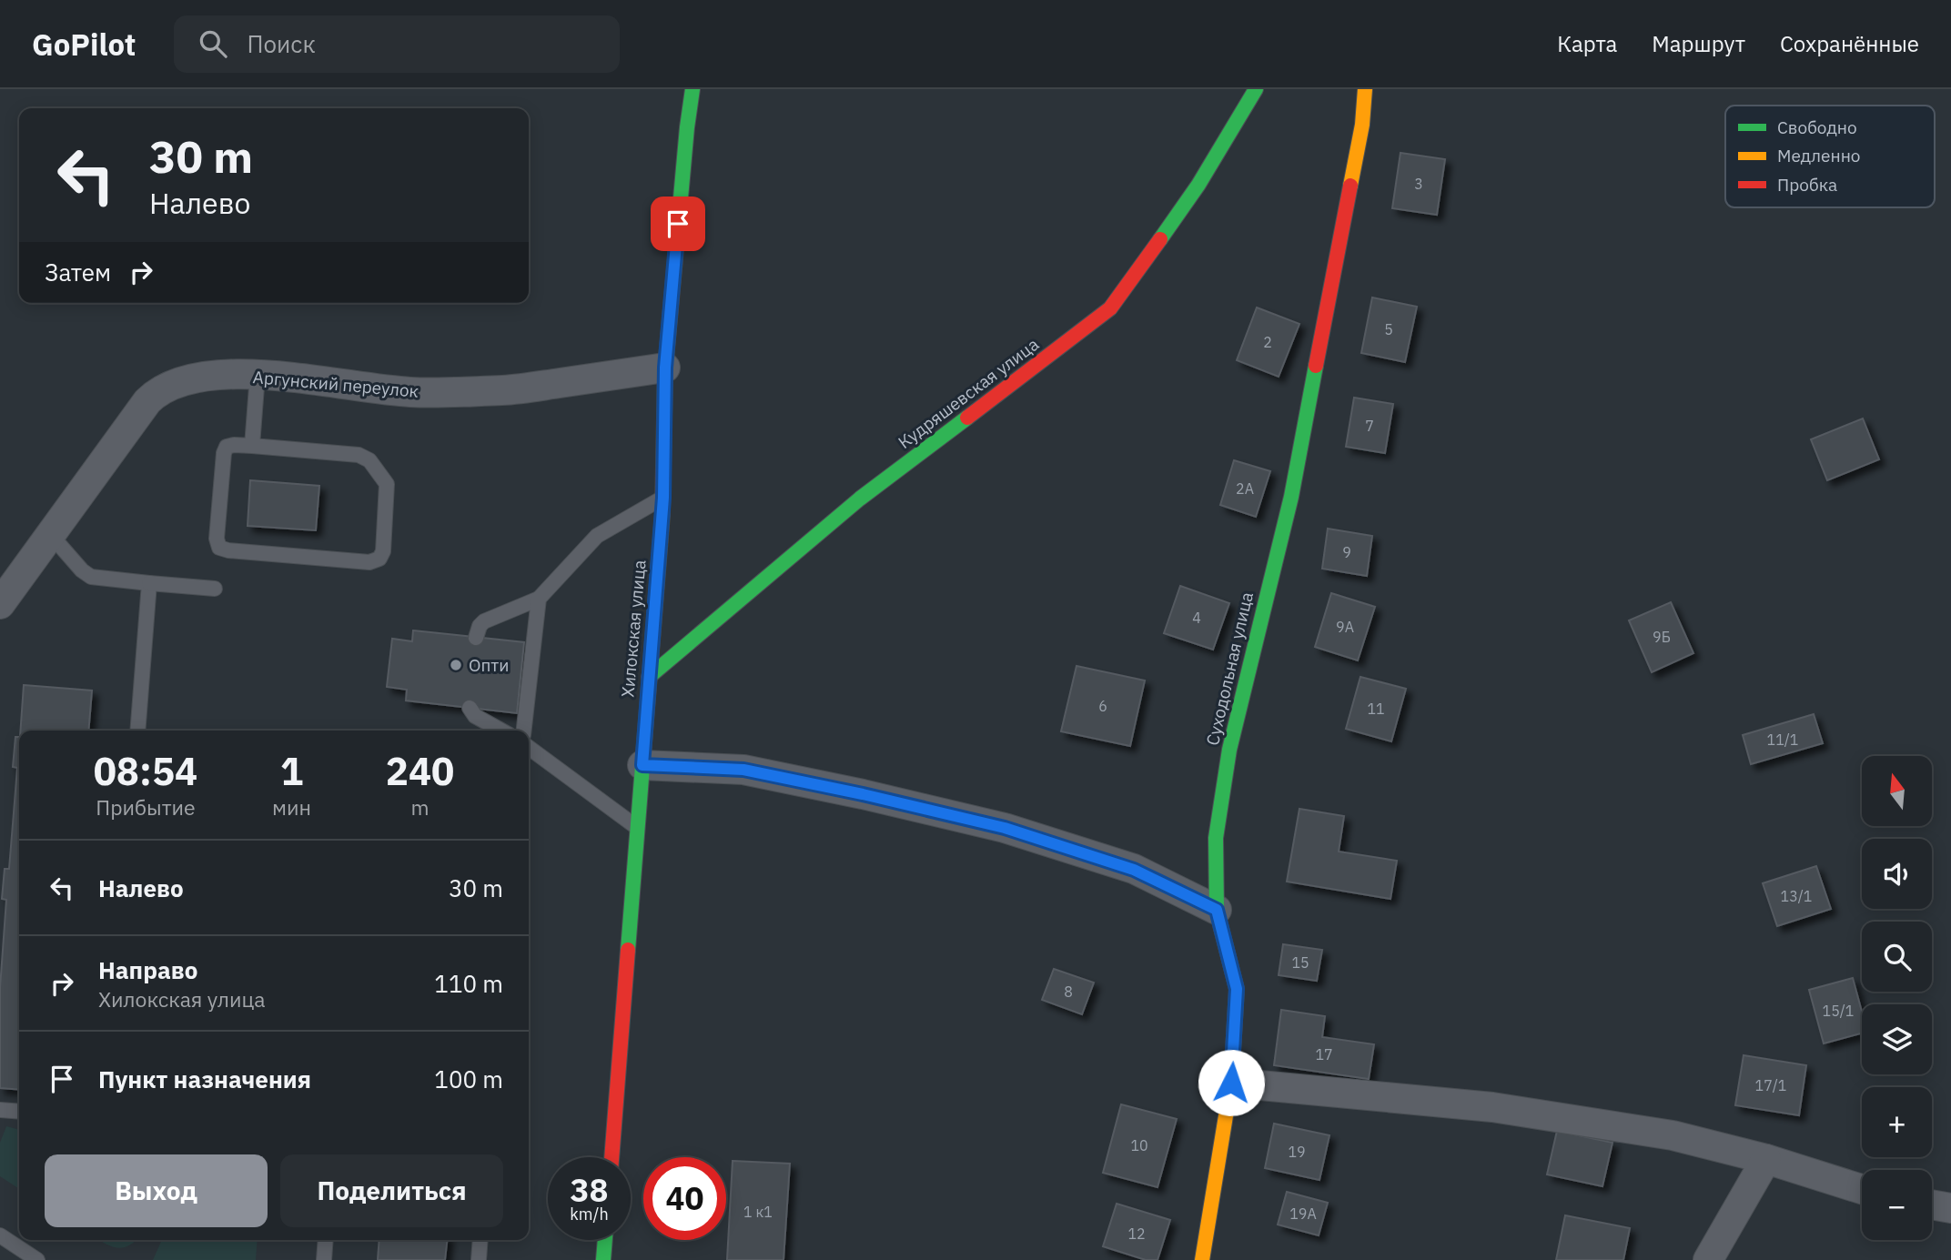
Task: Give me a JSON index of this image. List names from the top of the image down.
{
  "streets": {
    "street": [
      "Аргунский переулок",
      "Кудряшевская улица",
      "Хилокская улица",
      "Суходольная улица"
    ]
  },
  "crossings": [
    ["Аргунский переулок", "Хилокская улица"],
    ["Кудряшевская улица", "Хилокская улица"]
  ],
  "places": ["Опти"],
  "house_numbers": [
    "3",
    "5",
    "2",
    "7",
    "2А",
    "9",
    "4",
    "9А",
    "9Б",
    "6",
    "11",
    "11/1",
    "13/1",
    "15",
    "8",
    "15/1",
    "17",
    "17/1",
    "10",
    "19",
    "1 к1",
    "19А",
    "12"
  ],
  "legend": ["Свободно", "Медленно", "Пробка"],
  "north": "top",
  "page": {
    "header": "GoPilot",
    "search": "Поиск",
    "nav": ["Карта", "Маршрут", "Сохранённые"],
    "turn": ["30 m", "Налево"],
    "then": "Затем",
    "eta": [
      "08:54",
      "Прибытие",
      "1",
      "мин",
      "240",
      "m"
    ],
    "map_buttons": ["+", "−"],
    "list": [
      {
        "name": "Налево",
        "value": "30 m"
      },
      {
        "name": "Направо",
        "note": "Хилокская улица",
        "value": "110 m"
      },
      {
        "name": "Пункт назначения",
        "value": "100 m"
      }
    ],
    "buttons": ["Выход", "Поделиться"],
    "speed": "38 km/h",
    "limit": "40"
  }
}
